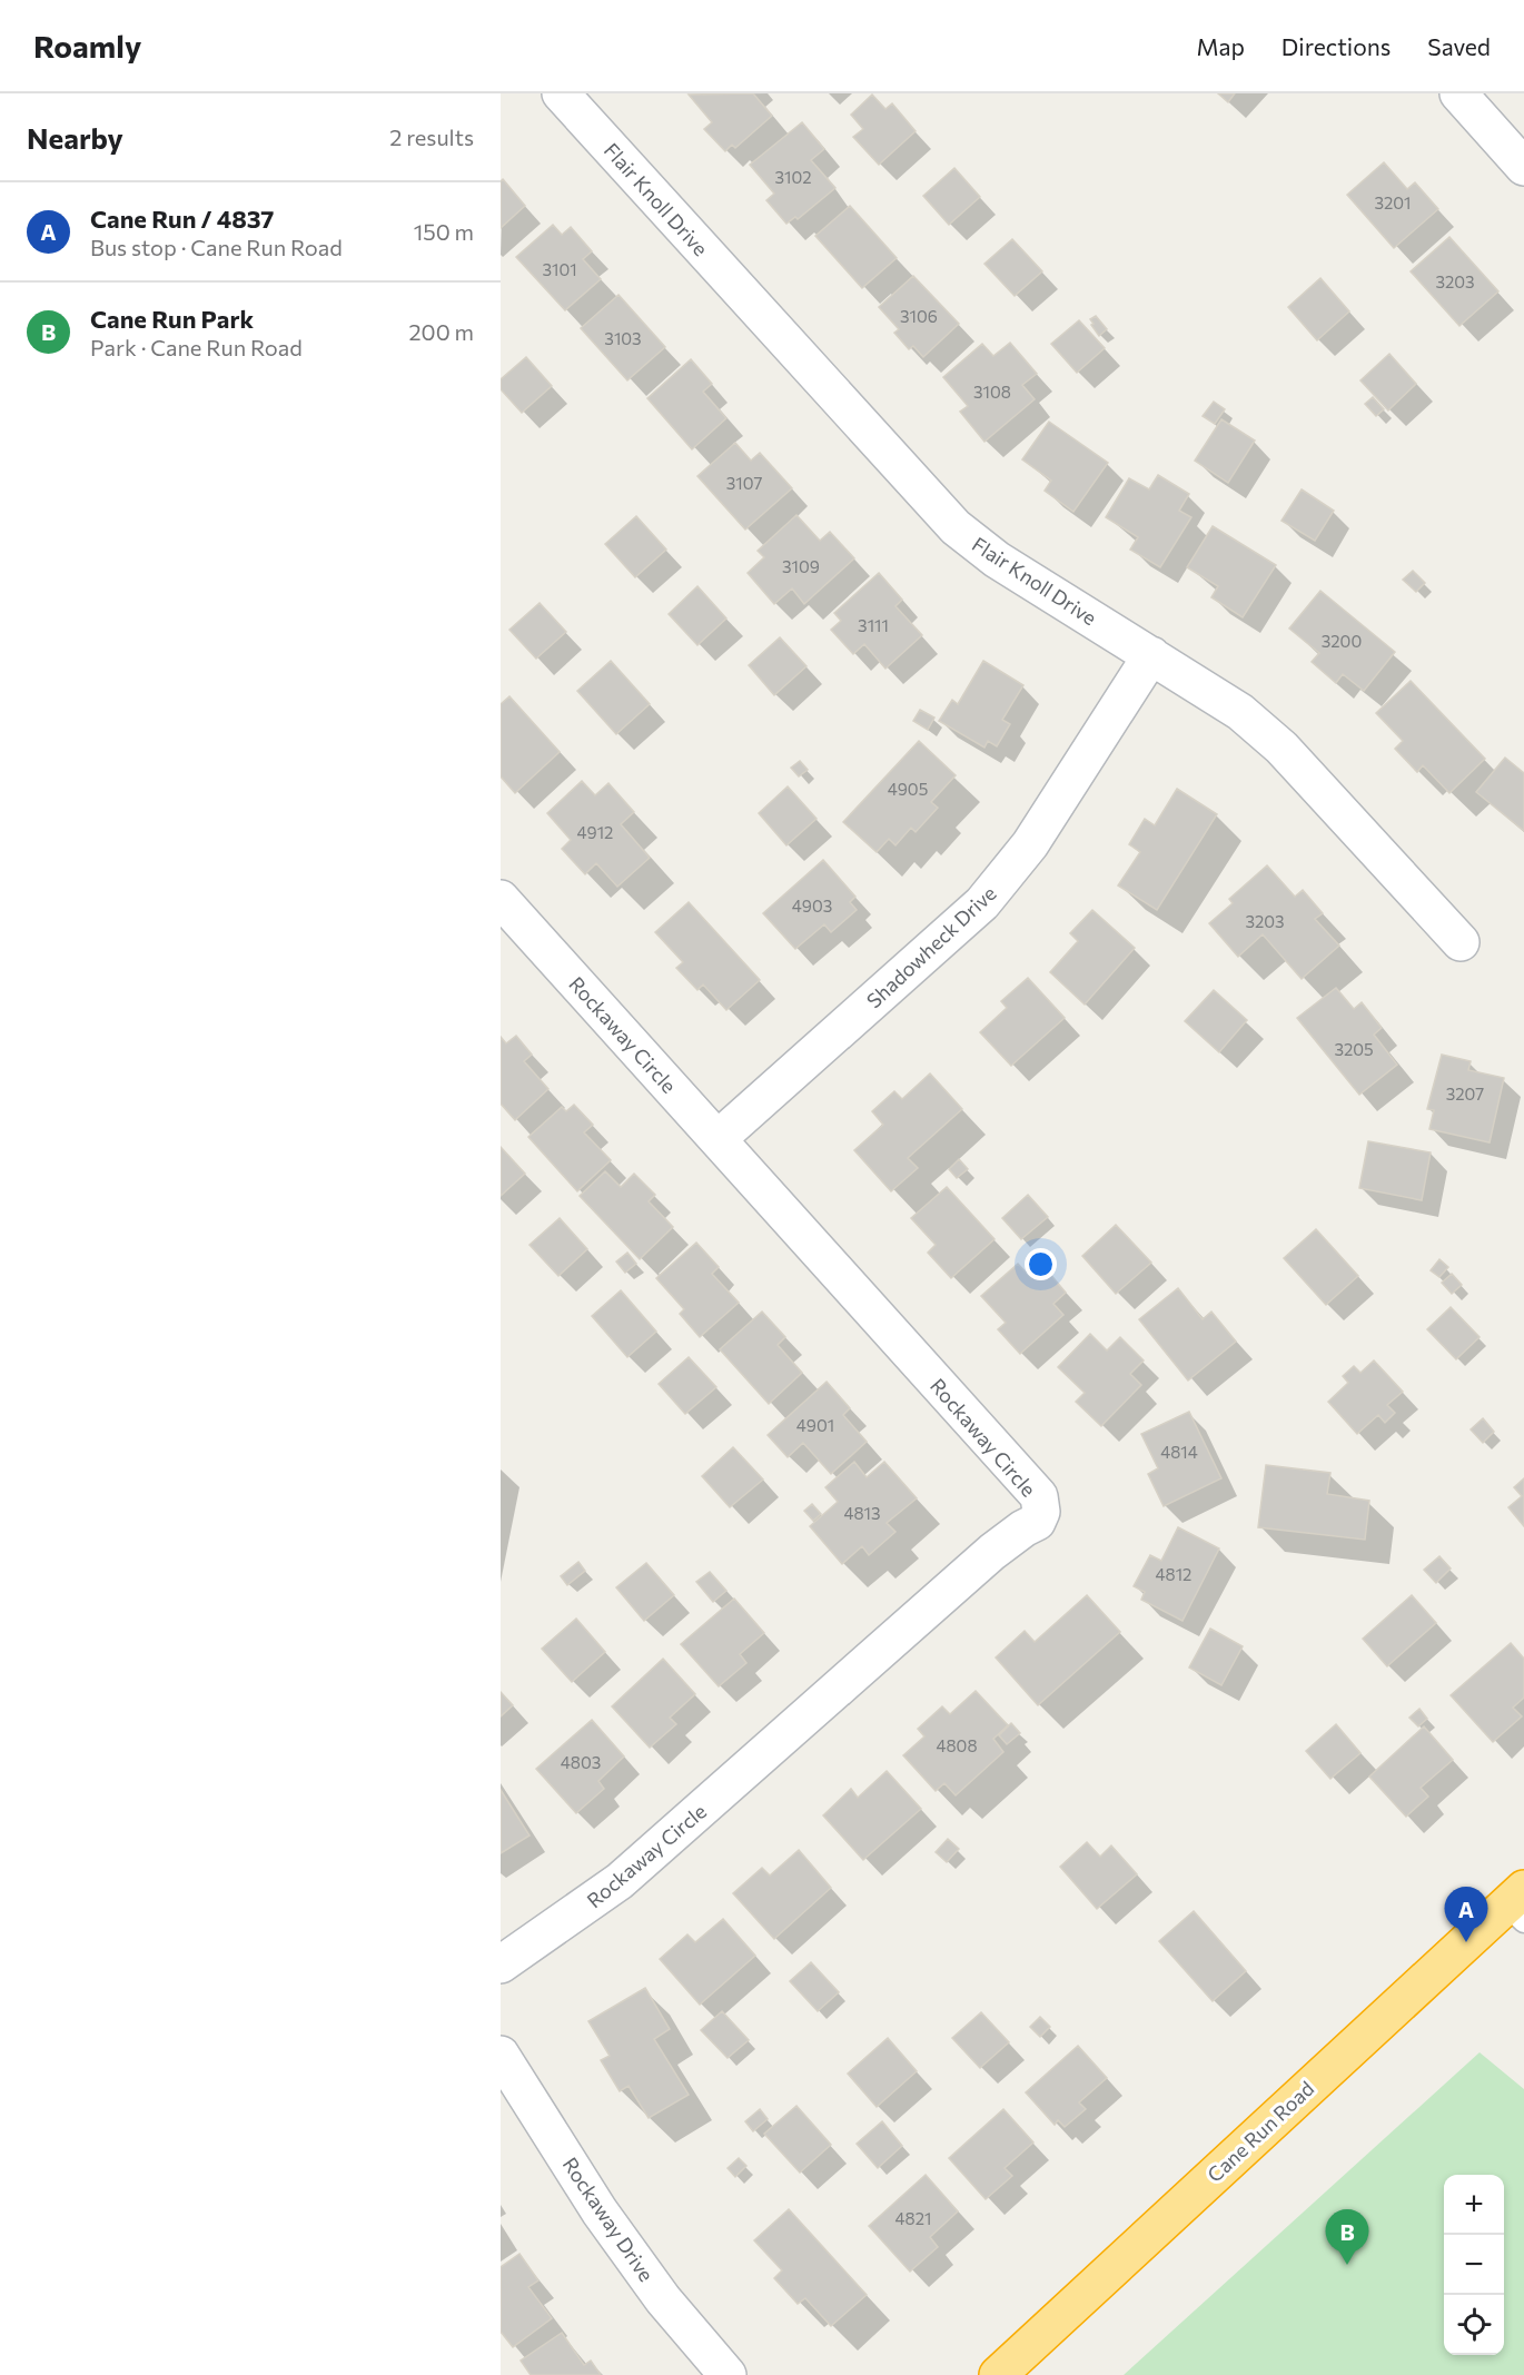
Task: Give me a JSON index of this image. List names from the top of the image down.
{
  "streets": {
    "highway": ["Cane Run Road"],
    "street": [
      "Flair Knoll Drive",
      "Shadowheck Drive",
      "Rockaway Circle",
      "Rockaway Drive"
    ]
  },
  "crossings": [
    ["Flair Knoll Drive", "Shadowheck Drive"],
    ["Shadowheck Drive", "Rockaway Circle"]
  ],
  "house_numbers": [
    "3102",
    "3201",
    "3101",
    "3203",
    "3106",
    "3103",
    "3108",
    "3107",
    "3109",
    "3111",
    "3200",
    "4905",
    "4912",
    "4903",
    "3203",
    "3205",
    "3207",
    "4901",
    "4814",
    "4813",
    "4812",
    "4808",
    "4803",
    "4821"
  ],
  "page": {
    "header": "Roamly",
    "nav": ["Map", "Directions", "Saved"],
    "heading": ["Nearby", "2 results"],
    "list": [
      {
        "mark": "A",
        "name": "Cane Run / 4837",
        "note": "Bus stop · Cane Run Road",
        "value": "150 m"
      },
      {
        "mark": "B",
        "name": "Cane Run Park",
        "note": "Park · Cane Run Road",
        "value": "200 m"
      }
    ],
    "pins": ["A", "B"],
    "map_buttons": ["+", "−"]
  }
}
